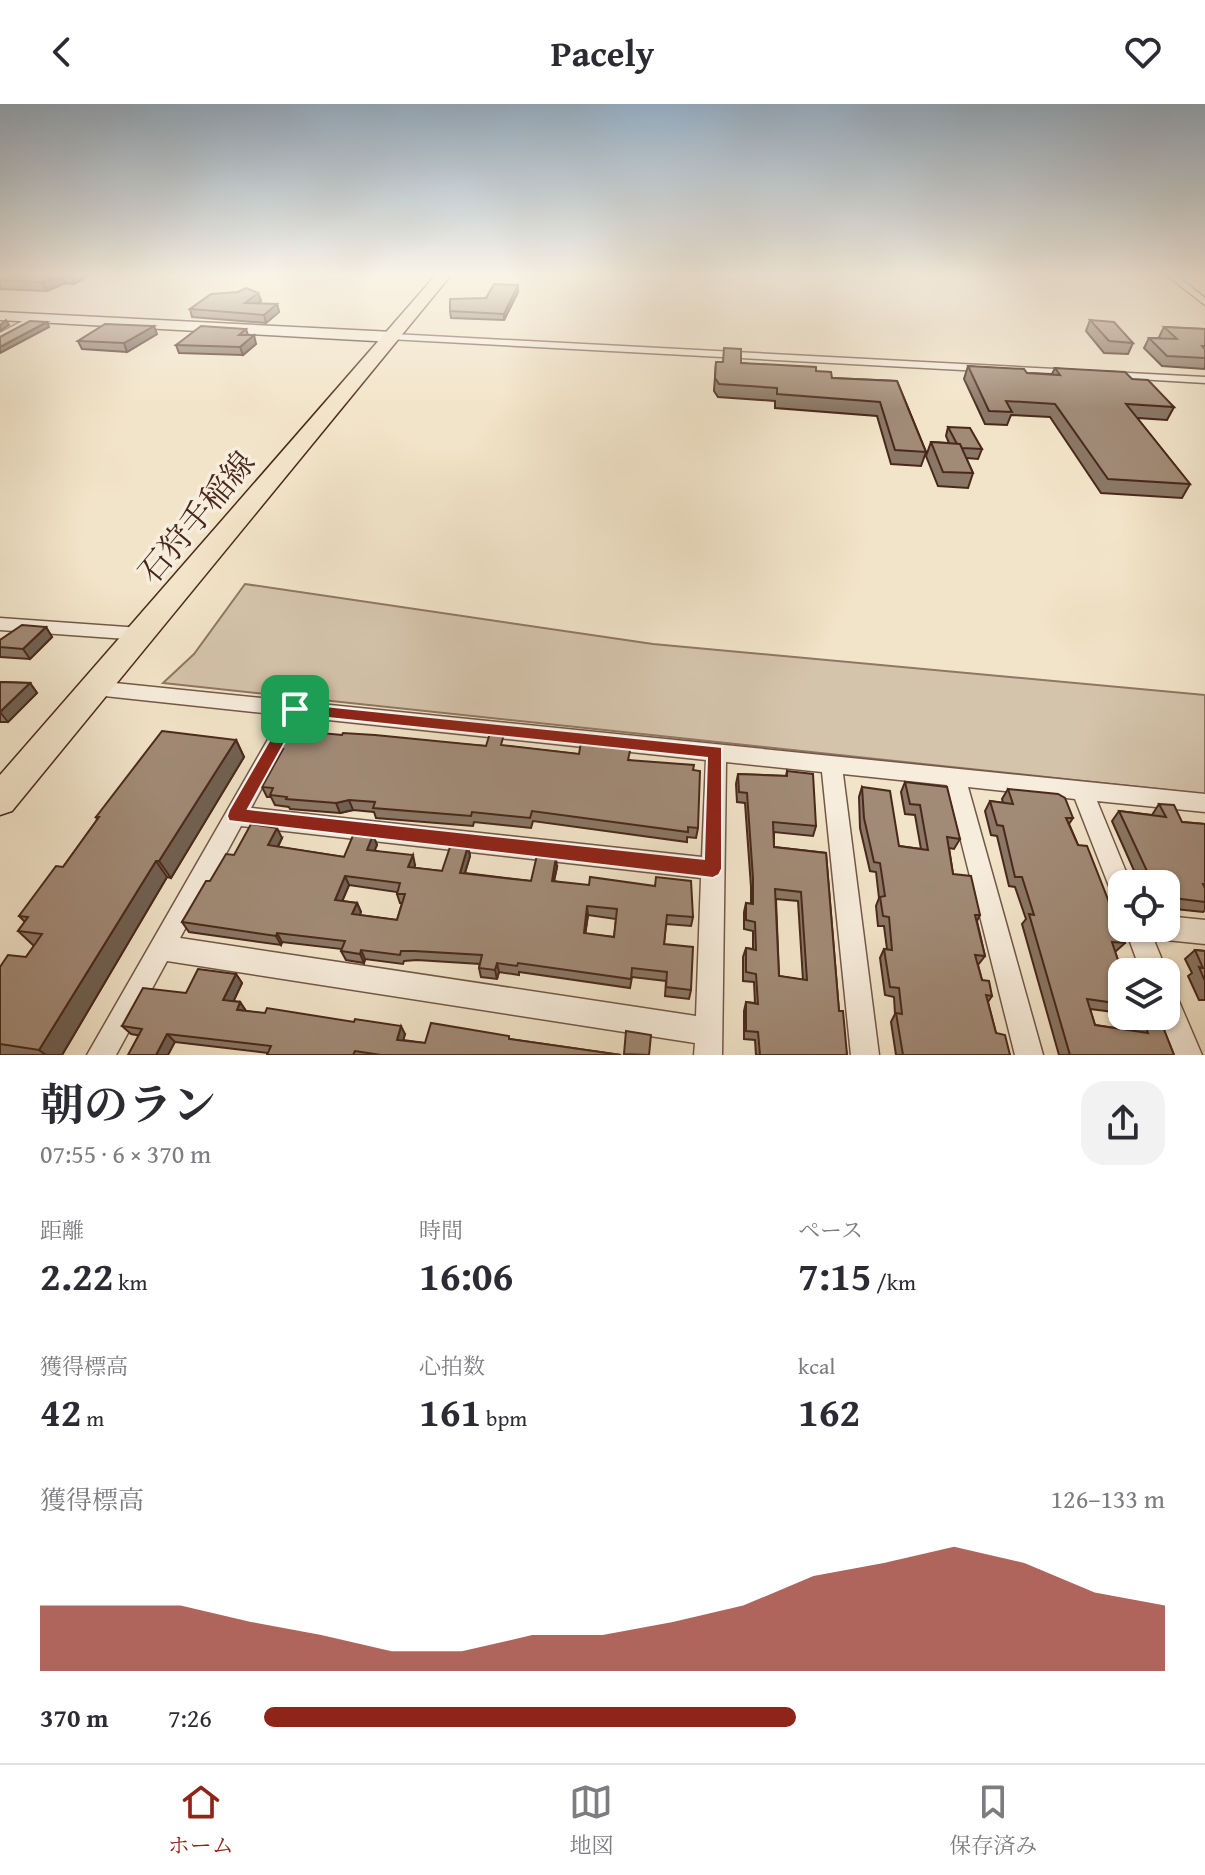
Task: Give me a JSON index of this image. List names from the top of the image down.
{
  "streets": {
    "main road": ["石狩手稲線"]
  },
  "page": {
    "header": "Pacely",
    "heading": ["朝のラン", "07:55 · 6 × 370 m"],
    "stats": [
      ["距離", "2.22 km"],
      ["時間", "16:06"],
      ["ペース", "7:15 /km"],
      ["獲得標高", "42 m"],
      ["心拍数", "161 bpm"],
      ["kcal", "162"]
    ],
    "chart": ["獲得標高", "126–133 m"],
    "list": [
      {
        "name": "370 m",
        "note": "7:26"
      }
    ],
    "tabs": ["ホーム", "地図", "保存済み"]
  }
}
